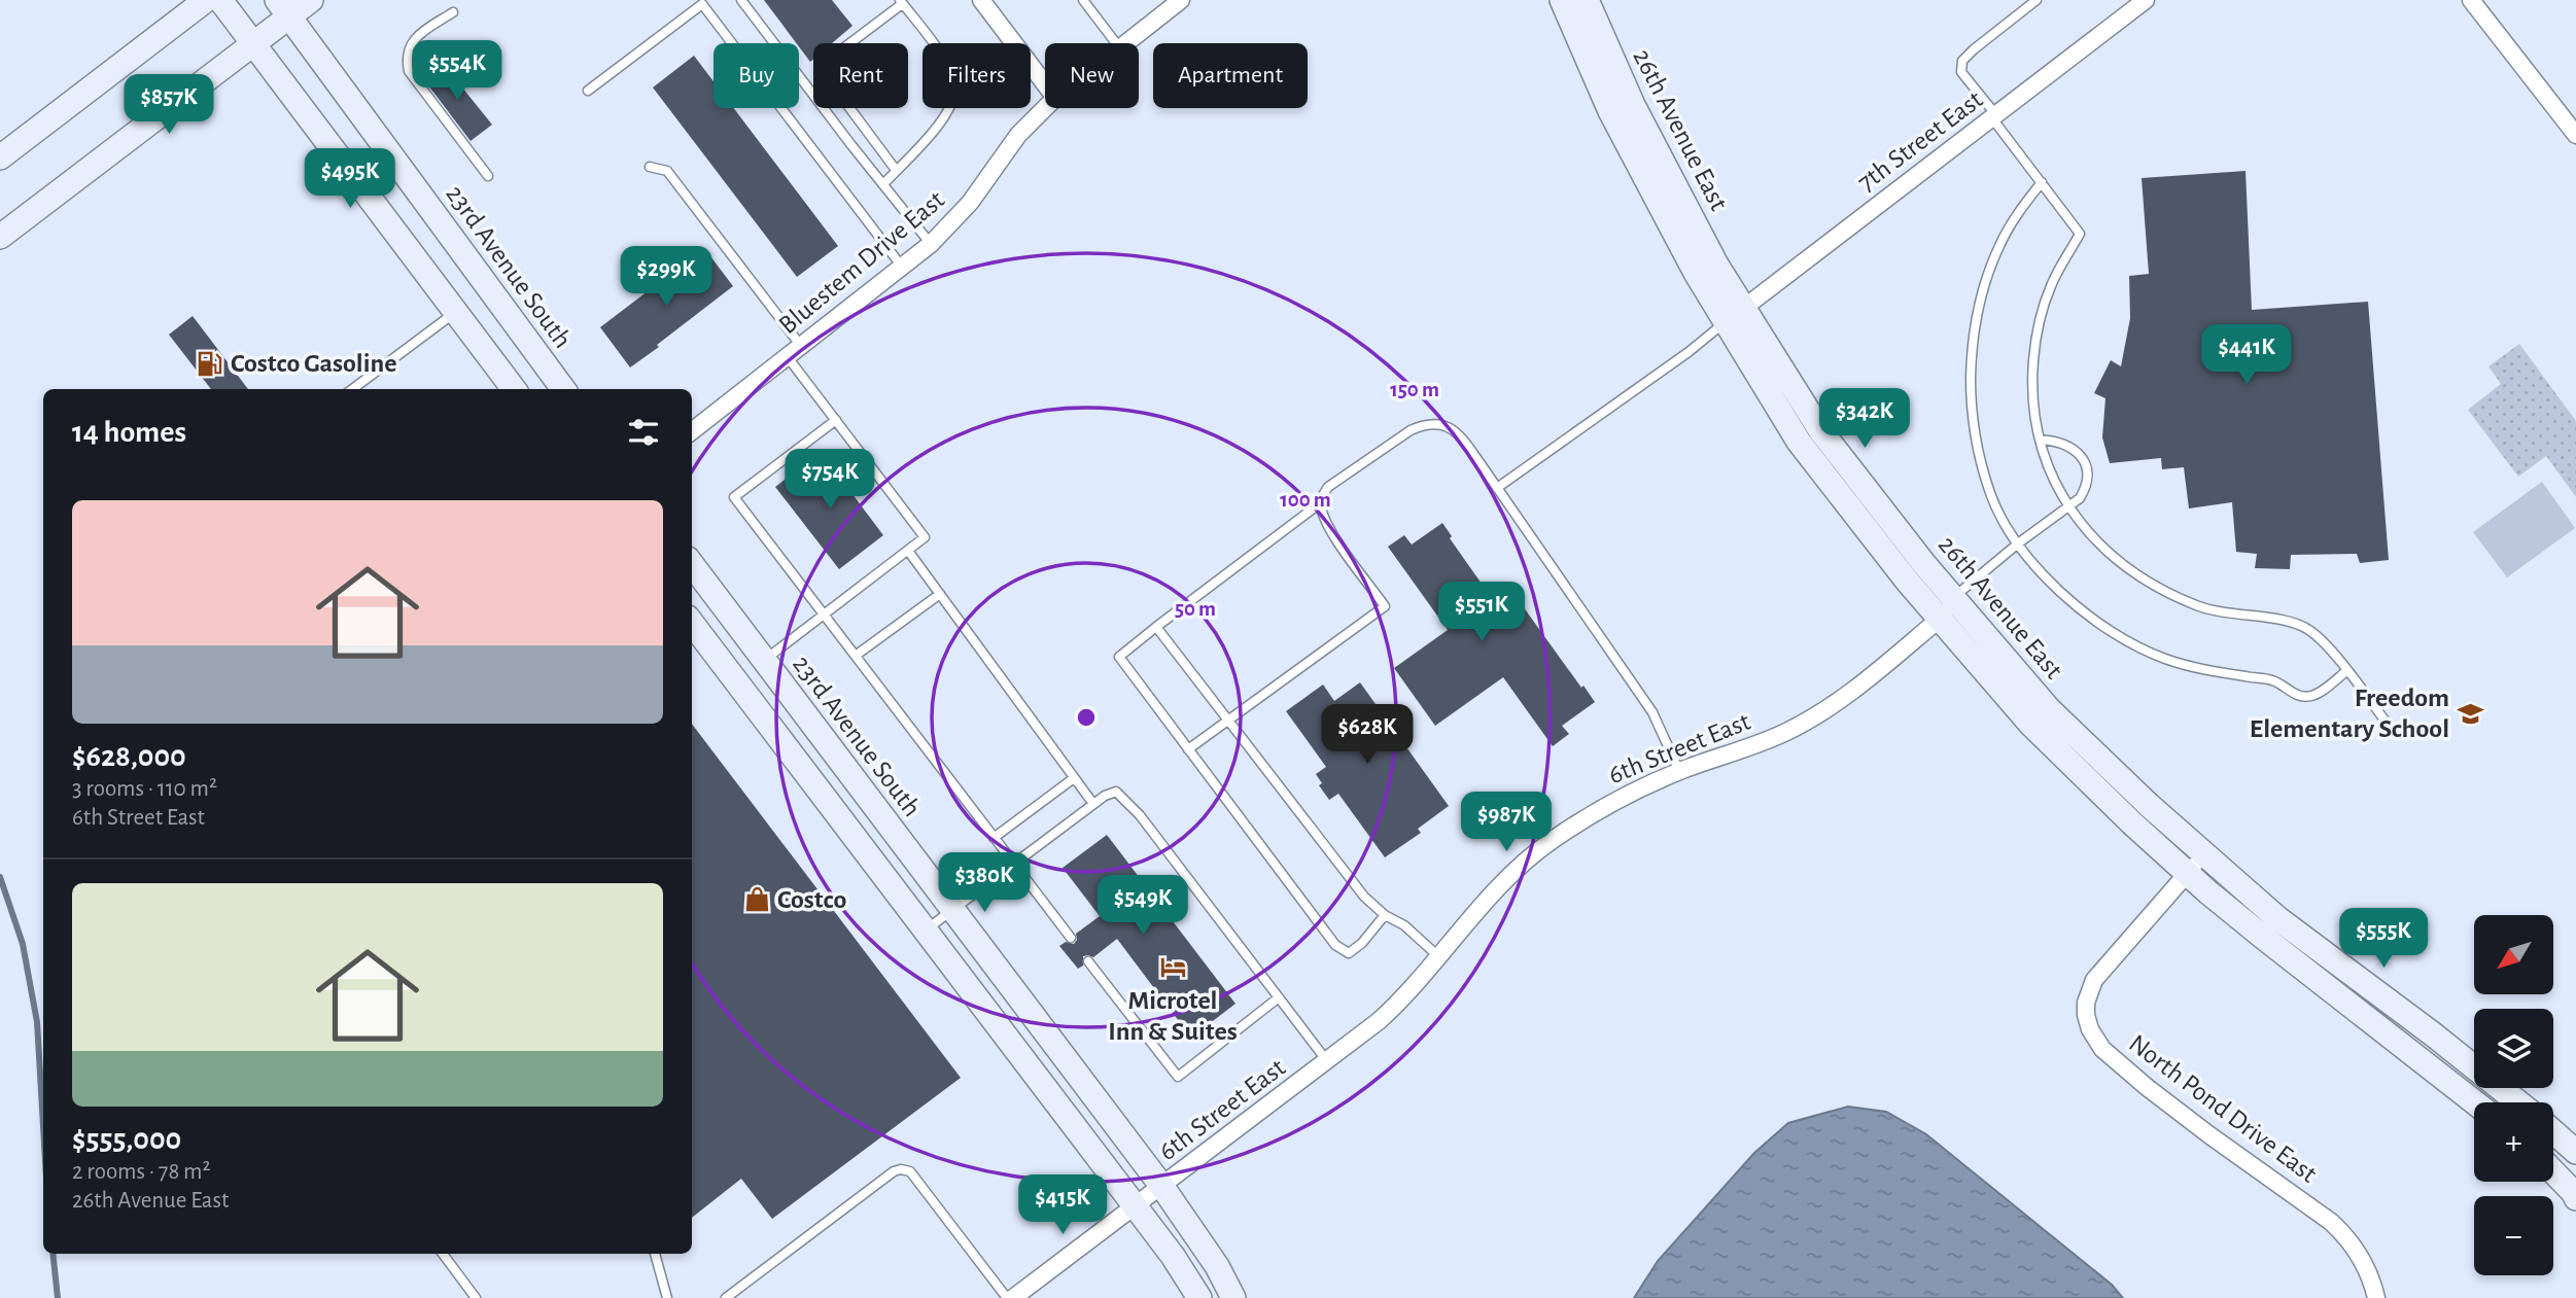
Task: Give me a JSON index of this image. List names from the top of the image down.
{
  "streets": {
    "street": [
      "26th Avenue East",
      "7th Street East",
      "Bluestem Drive East",
      "23rd Avenue South",
      "6th Street East",
      "North Pond Drive East"
    ]
  },
  "crossings": [
    ["26th Avenue East", "7th Street East"],
    ["26th Avenue East", "6th Street East"],
    ["26th Avenue East", "North Pond Drive East"],
    ["23rd Avenue South", "6th Street East"]
  ],
  "places": {
    "fuel station": ["Costco Gasoline"],
    "school or university": ["Freedom Elementary School"],
    "shop": ["Costco"],
    "hotel": ["Microtel Inn & Suites"]
  },
  "north": "bottom left",
  "page": {
    "price": [
      "$554K",
      "$857K",
      "$495K",
      "$299K",
      "$441K",
      "$342K",
      "$754K",
      "$551K",
      "$628K",
      "$987K",
      "$380K",
      "$549K",
      "$555K",
      "$415K"
    ],
    "chip": [
      "Buy",
      "Rent",
      "Filters",
      "New",
      "Apartment"
    ],
    "heading": "14 homes",
    "list": [
      {
        "name": "$628,000",
        "note": "3 rooms · 110 m² · 6th Street East"
      },
      {
        "name": "$555,000",
        "note": "2 rooms · 78 m² · 26th Avenue East"
      }
    ],
    "map_buttons": ["+", "−"]
  },
  "rings": ["150 m", "100 m", "50 m"]
}
